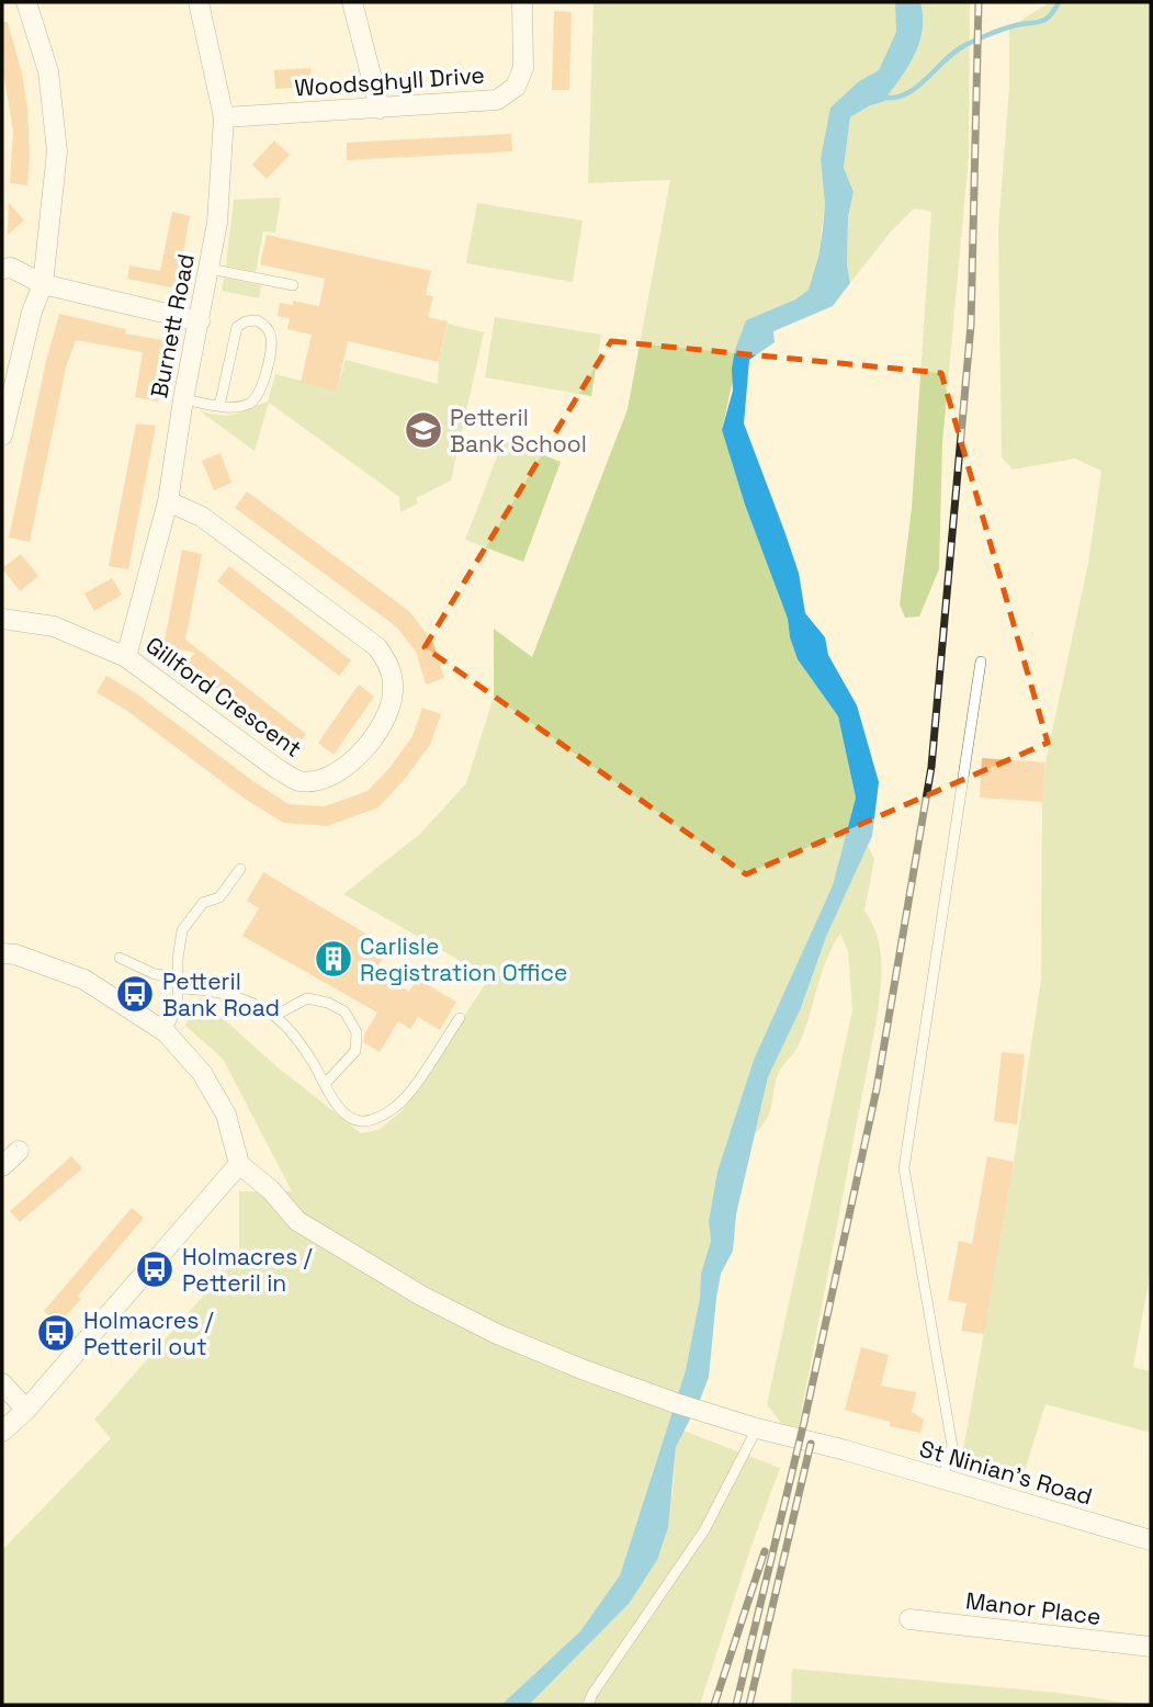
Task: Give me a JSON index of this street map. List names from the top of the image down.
{
  "streets": {
    "street": [
      "Woodsghyll Drive",
      "Burnett Road",
      "Gillford Crescent",
      "St Ninian's Road",
      "Manor Place"
    ]
  },
  "crossings": [
    ["Woodsghyll Drive", "Burnett Road"],
    ["Burnett Road", "Gillford Crescent"]
  ],
  "places": {
    "school or university": ["Petteril Bank School"],
    "building": ["Carlisle Registration Office"],
    "bus stop": ["Petteril Bank Road", "Holmacres / Petteril in", "Holmacres / Petteril out"]
  }
}
